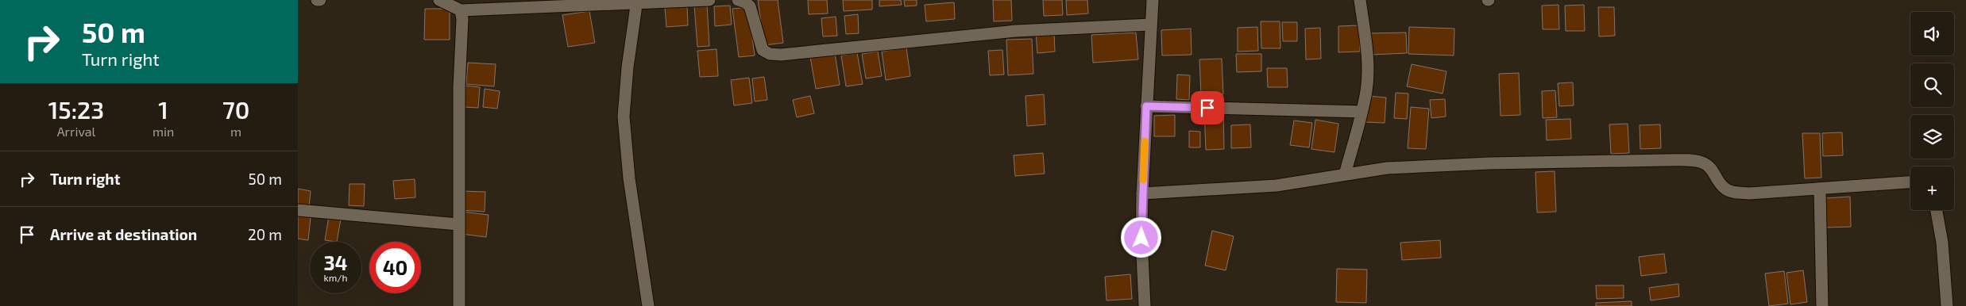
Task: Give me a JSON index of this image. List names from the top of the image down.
{
  "page": {
    "turn": ["50 m", "Turn right"],
    "map_buttons": "+",
    "eta": [
      "15:23",
      "Arrival",
      "1",
      "min",
      "70",
      "m"
    ],
    "list": [
      {
        "name": "Turn right",
        "value": "50 m"
      },
      {
        "name": "Arrive at destination",
        "value": "20 m"
      }
    ],
    "speed": "34 km/h",
    "limit": "40"
  }
}
